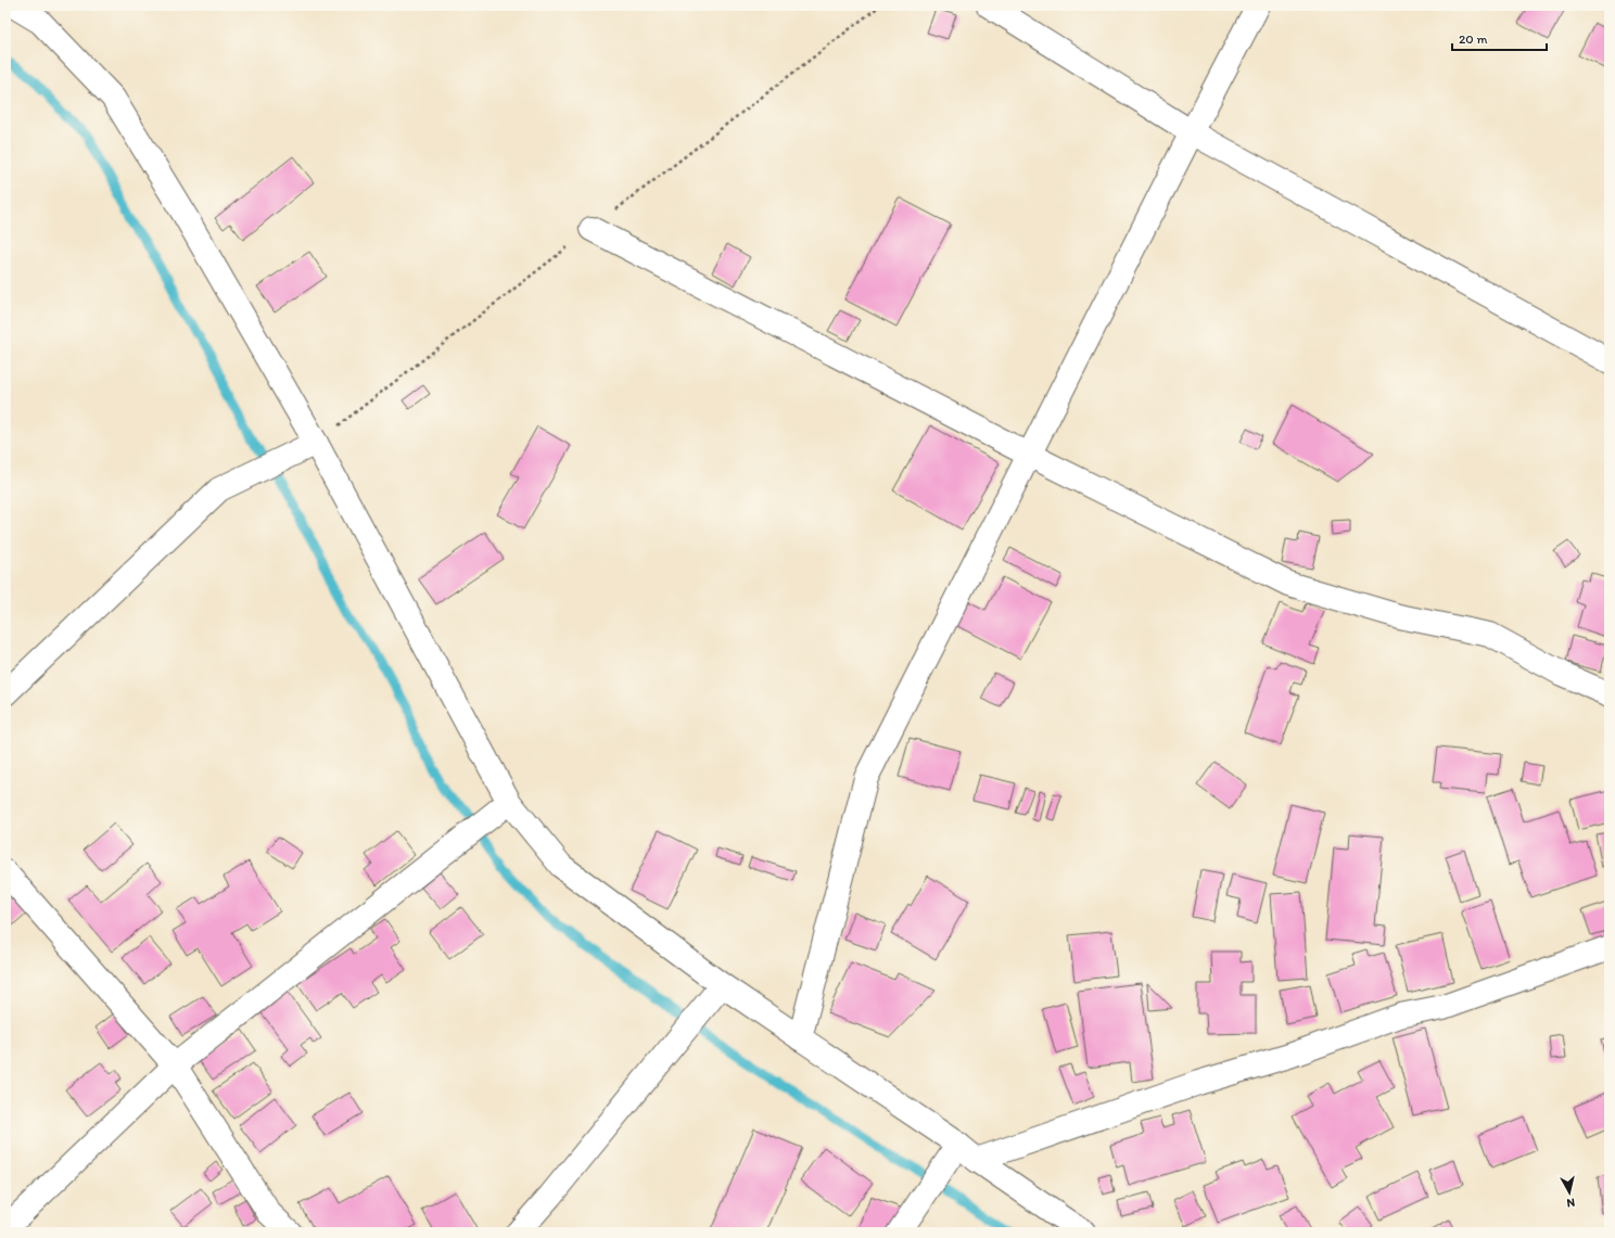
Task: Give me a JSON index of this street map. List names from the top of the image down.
{
  "scale_bar": "20 m",
  "north": "bottom"
}
